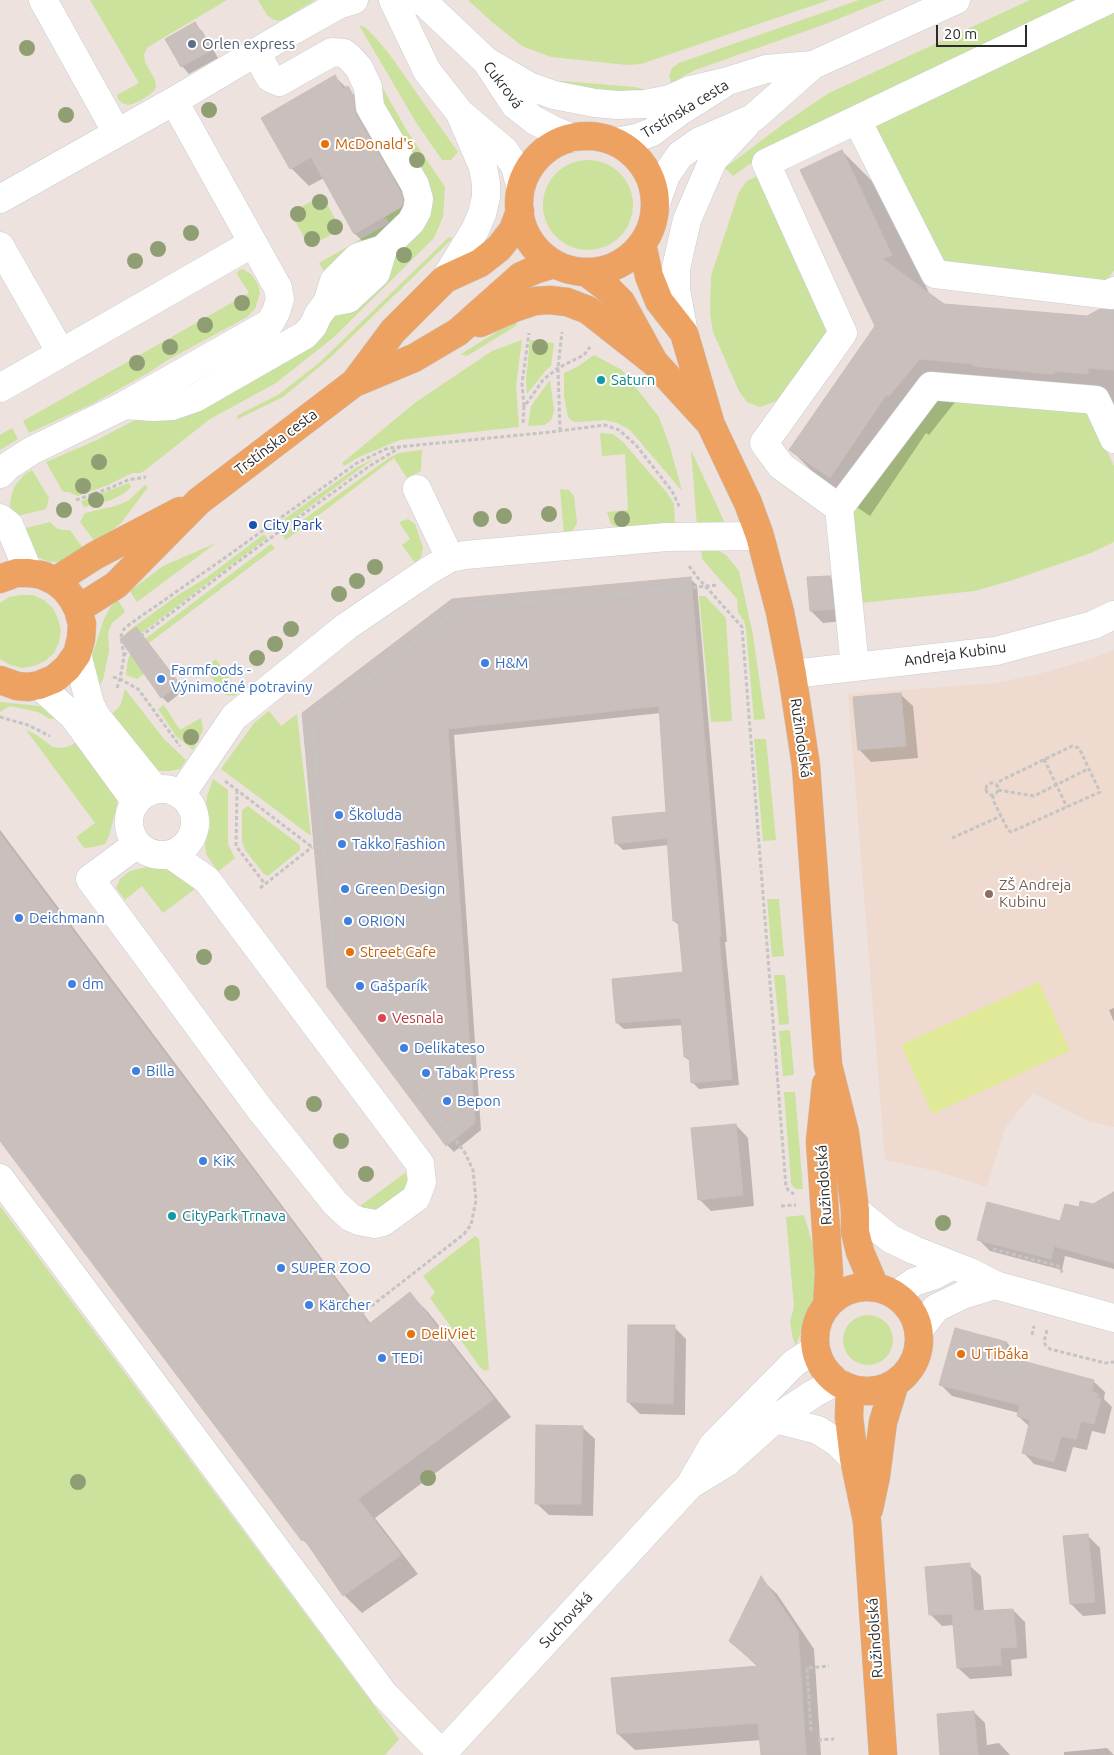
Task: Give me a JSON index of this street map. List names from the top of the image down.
{
  "streets": {
    "main road": ["Trstínska cesta", "Ružindolská"],
    "street": ["Cukrová", "Andreja Kubinu", "Suchovská"]
  },
  "crossings": [
    ["Cukrová", "Trstínska cesta"],
    ["Cukrová", "Ružindolská"],
    ["Trstínska cesta", "Ružindolská"],
    ["Andreja Kubinu", "Ružindolská"],
    ["Ružindolská", "Suchovská"]
  ],
  "places": [
    "Orlen express",
    "McDonald's",
    "Saturn",
    "City Park",
    "H&M",
    "Farmfoods - Výnimočné potraviny",
    "Školuda",
    "Takko Fashion",
    "Green Design",
    "ZŠ Andreja Kubinu",
    "Deichmann",
    "ORION",
    "Street Cafe",
    "dm",
    "Gašparík",
    "Vesnala",
    "Delikateso",
    "Billa",
    "Tabak Press",
    "Bepon",
    "KiK",
    "CityPark Trnava",
    "SUPER ZOO",
    "Kärcher",
    "DeliViet",
    "U Tibáka",
    "TEDi"
  ],
  "scale_bar": "20 m"
}
